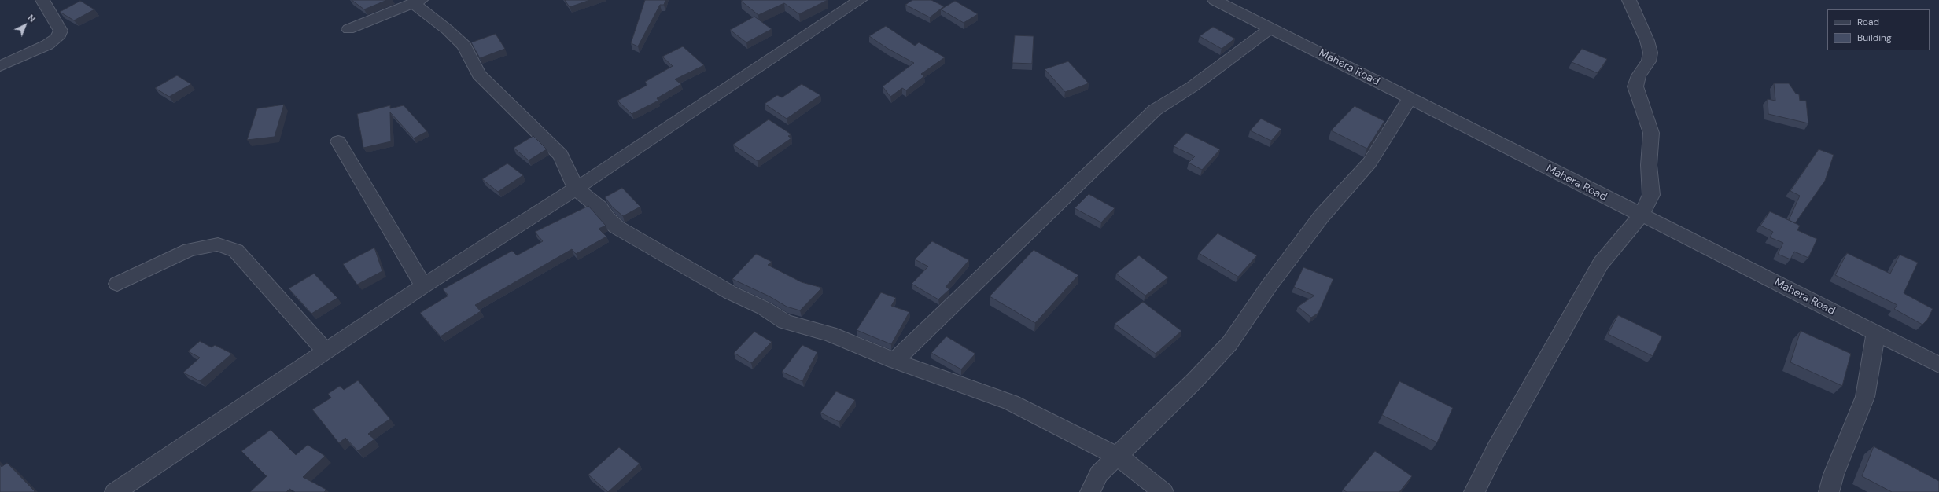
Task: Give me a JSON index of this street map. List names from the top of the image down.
{
  "streets": {
    "street": ["Mahera Road"]
  },
  "legend": ["Road", "Building"],
  "north": "top right"
}
